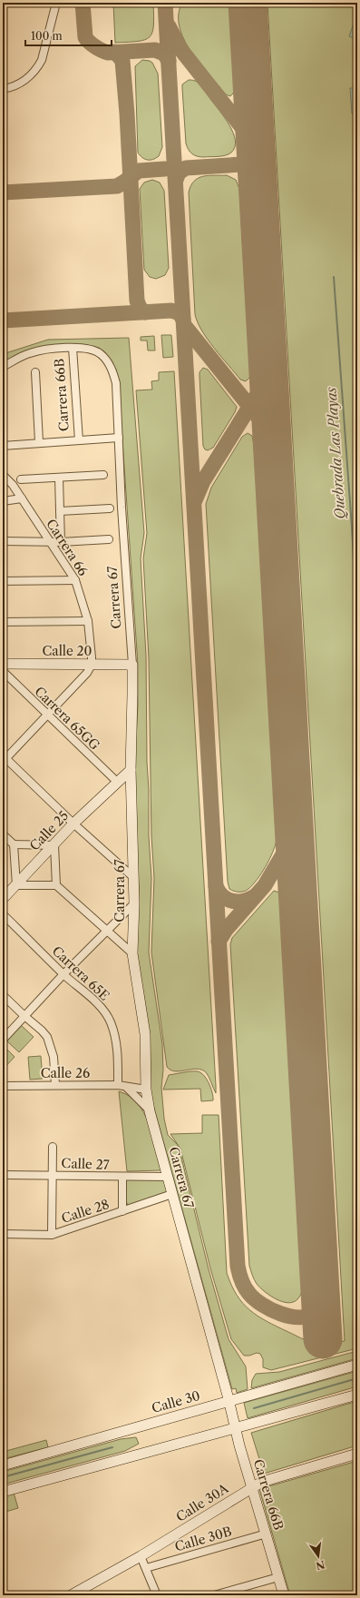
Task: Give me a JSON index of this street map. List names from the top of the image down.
{
  "streets": {
    "street": [
      "Carrera 66B",
      "Carrera 66",
      "Carrera 67",
      "Calle 20",
      "Carrera 65GG",
      "Calle 25",
      "Carrera 65E",
      "Calle 26",
      "Calle 27",
      "Calle 28",
      "Calle 30",
      "Calle 30A",
      "Calle 30B"
    ]
  },
  "crossings": [
    ["Carrera 66B", "Carrera 67"],
    ["Carrera 66B", "Calle 30"],
    ["Carrera 66B", "Calle 30A"],
    ["Carrera 66B", "Calle 30B"],
    ["Carrera 66", "Calle 20"],
    ["Carrera 67", "Calle 20"],
    ["Carrera 67", "Calle 25"],
    ["Carrera 67", "Calle 26"],
    ["Carrera 67", "Calle 27"],
    ["Carrera 67", "Calle 28"],
    ["Carrera 67", "Calle 30"],
    ["Carrera 65GG", "Calle 25"],
    ["Carrera 65E", "Calle 26"]
  ],
  "water": ["Quebrada Las Playas"],
  "scale_bar": "100 m",
  "north": "bottom"
}
